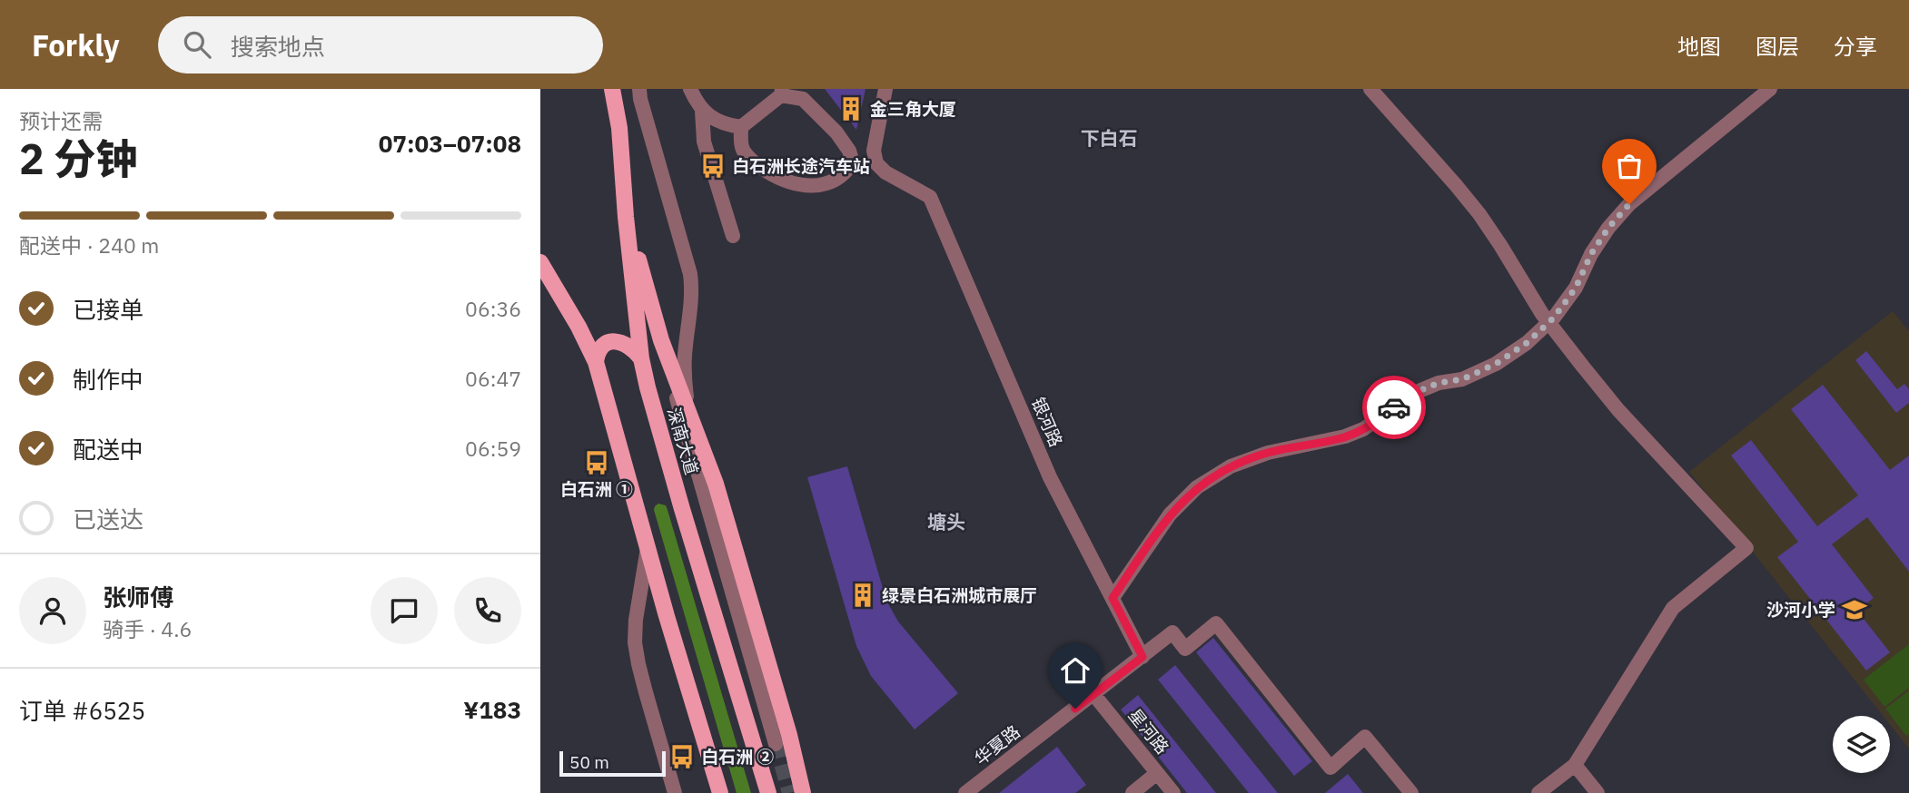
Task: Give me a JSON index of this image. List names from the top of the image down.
{
  "streets": {
    "main road": ["深南大道"],
    "street": ["银河路", "星河路", "华夏路"]
  },
  "crossings": [
    ["银河路", "华夏路"],
    ["星河路", "华夏路"]
  ],
  "districts": ["下白石", "塘头"],
  "places": {
    "building": ["金三角大厦", "绿景白石洲城市展厅"],
    "bus stop": ["白石洲长途汽车站", "白石洲 ①", "白石洲 ②"],
    "school or university": ["沙河小学"]
  },
  "scale_bar": "50 m",
  "page": {
    "header": "Forkly",
    "search": "搜索地点",
    "nav": ["地图", "图层", "分享"],
    "heading": ["2 分钟", "预计还需", "07:03–07:08"],
    "panel": [
      "张师傅",
      "骑手 · 4.6",
      "订单 #6525",
      "¥183"
    ],
    "bar": "配送中 · 240 m",
    "list": [
      ["已接单", "06:36"],
      ["制作中", "06:47"],
      ["配送中", "06:59"],
      "已送达"
    ],
    "scale": "50 m"
  }
}
